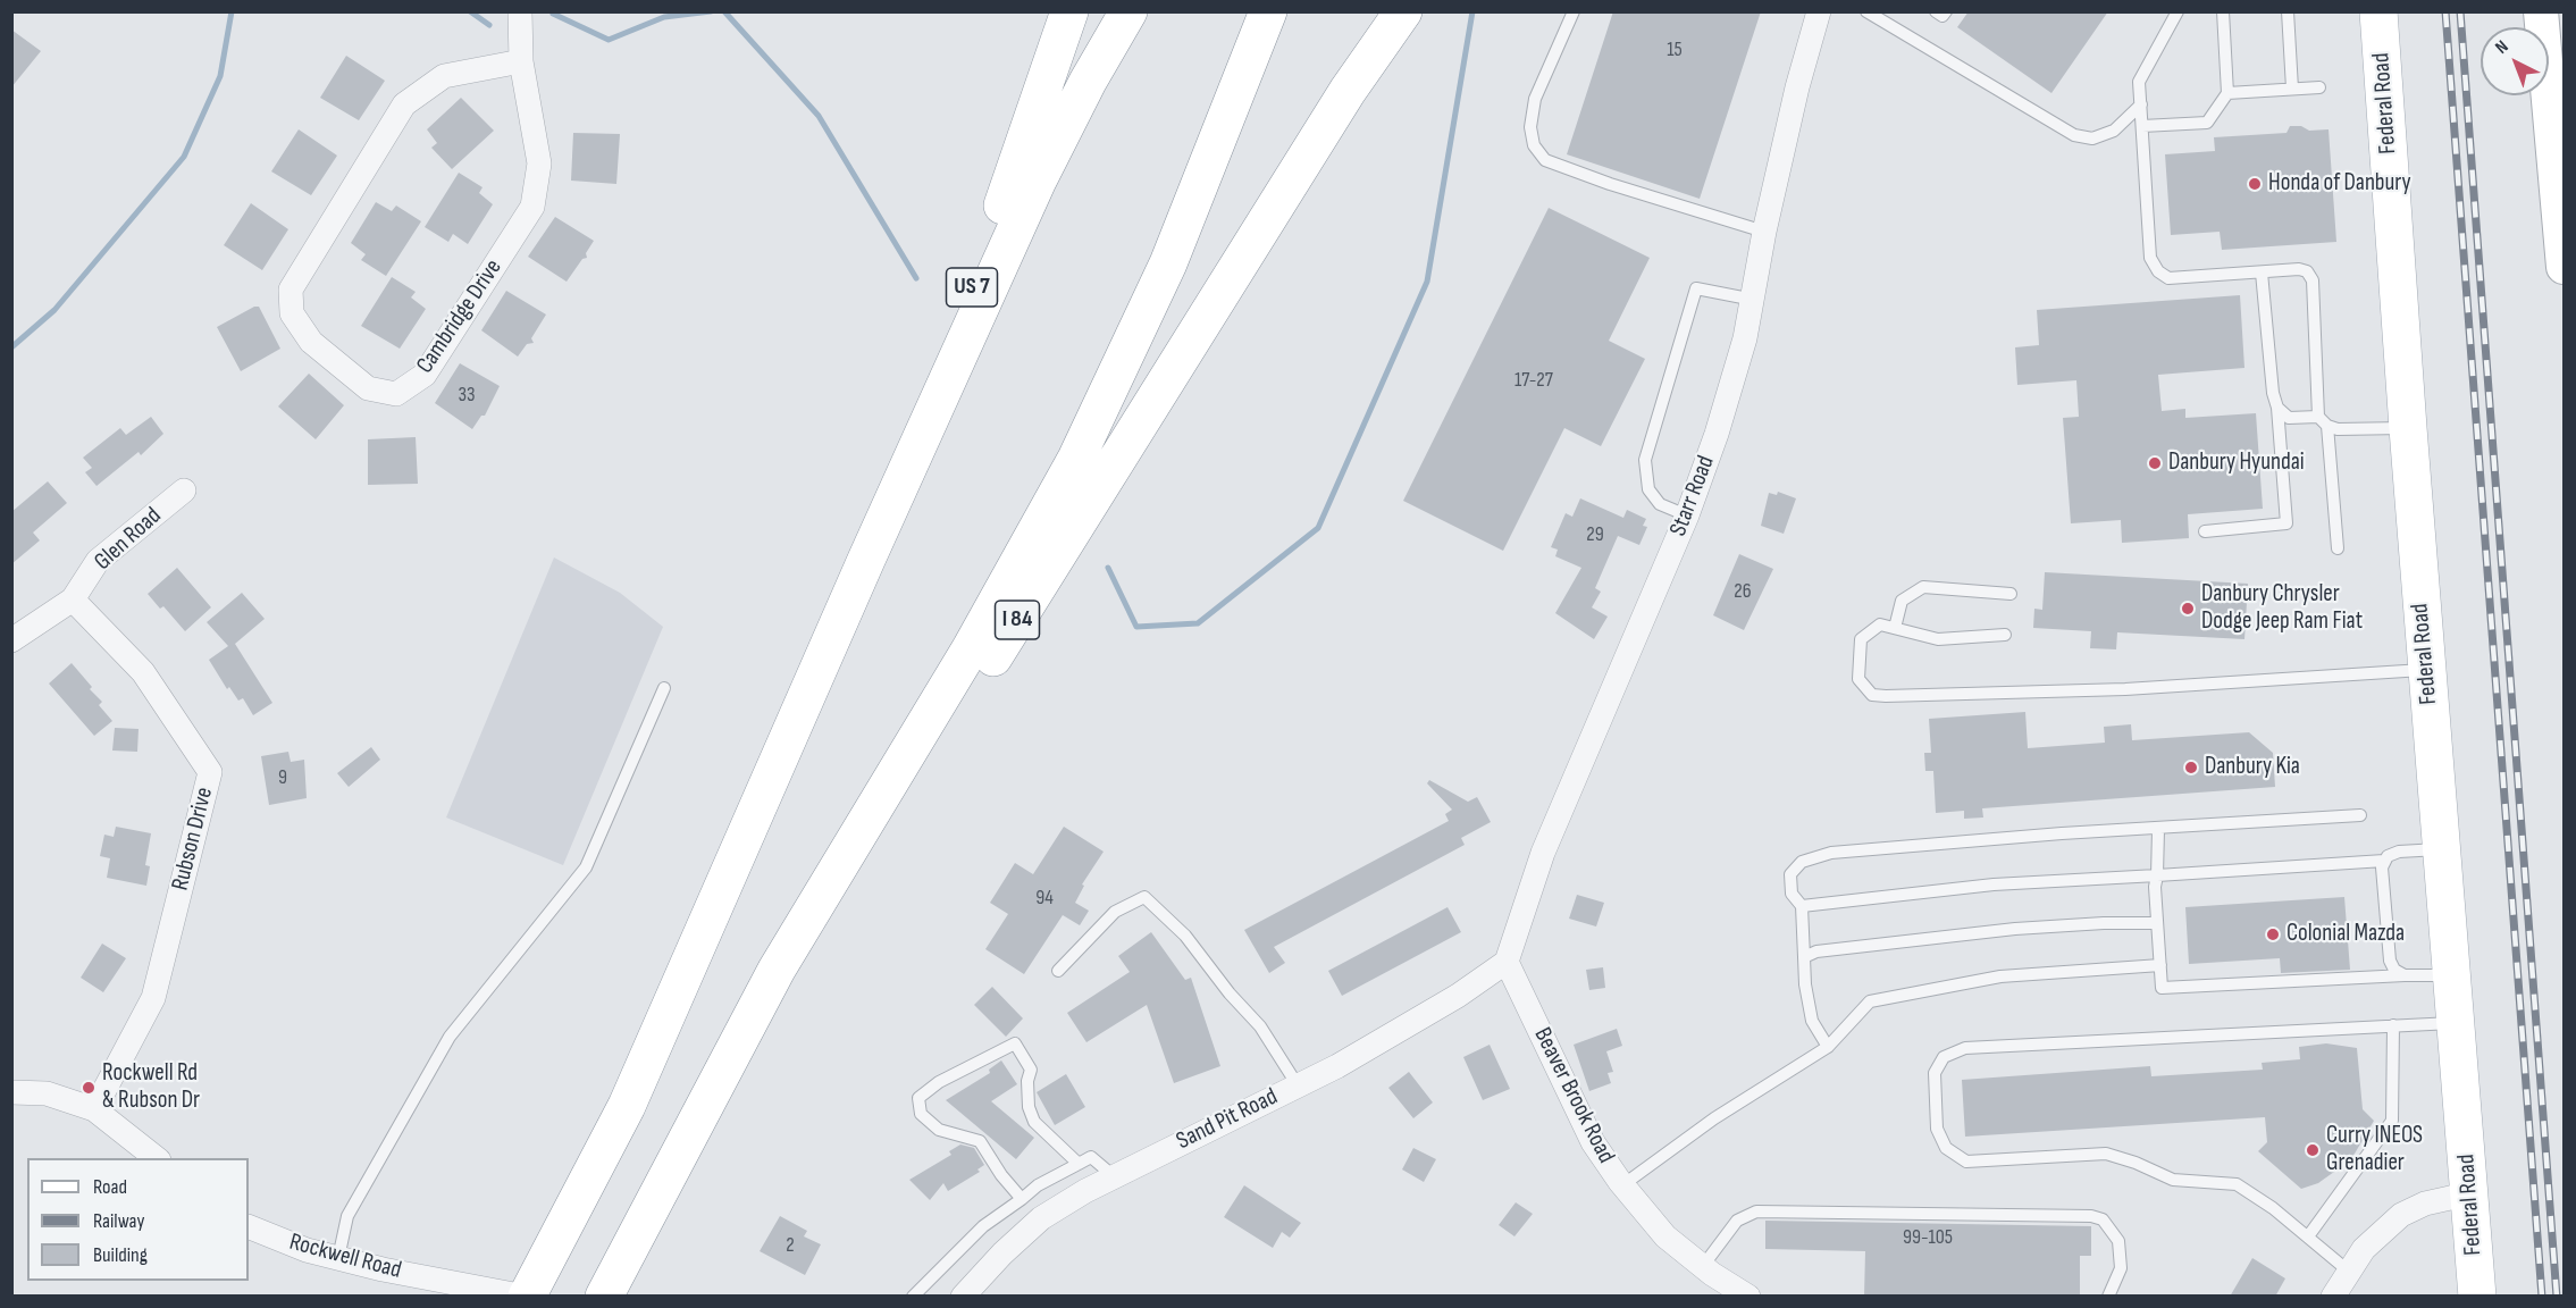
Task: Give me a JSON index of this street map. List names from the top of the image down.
{
  "streets": {
    "main road": ["Federal Road", "US 7", "I 84"],
    "street": [
      "Cambridge Drive",
      "Starr Road",
      "Glen Road",
      "Rubson Drive",
      "Beaver Brook Road",
      "Sand Pit Road",
      "Rockwell Road"
    ]
  },
  "crossings": [
    ["Starr Road", "Beaver Brook Road"],
    ["Starr Road", "Sand Pit Road"],
    ["Glen Road", "Rubson Drive"],
    ["Beaver Brook Road", "Sand Pit Road"]
  ],
  "places": [
    "Honda of Danbury",
    "Danbury Hyundai",
    "Danbury Chrysler Dodge Jeep Ram Fiat",
    "Danbury Kia",
    "Colonial Mazda",
    "Rockwell Rd & Rubson Dr",
    "Curry INEOS Grenadier"
  ],
  "house_numbers": [
    "15",
    "17-27",
    "33",
    "29",
    "26",
    "9",
    "94",
    "99-105",
    "2"
  ],
  "legend": ["Road", "Railway", "Building"],
  "north": "top left"
}
